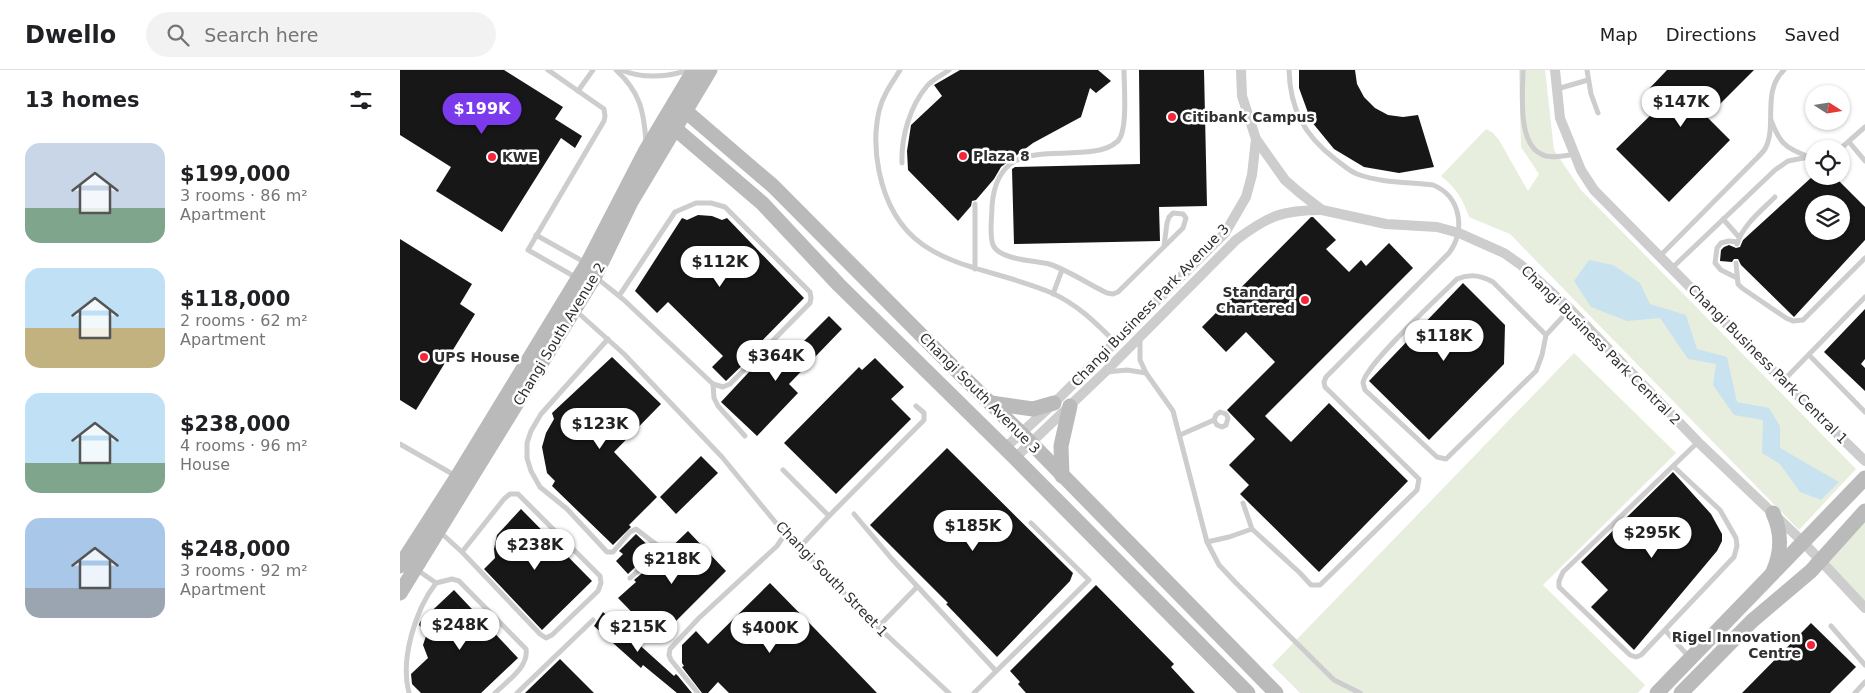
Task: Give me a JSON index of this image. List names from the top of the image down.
{
  "streets": {
    "street": [
      "Changi Business Park Avenue 3",
      "Changi South Avenue 2",
      "Changi Business Park Central 2",
      "Changi Business Park Central 1",
      "Changi South Avenue 3"
    ],
    "lane": ["Changi South Street 1"]
  },
  "crossings": [
    ["Changi Business Park Avenue 3", "Changi Business Park Central 2"],
    ["Changi Business Park Avenue 3", "Changi South Avenue 3"],
    ["Changi South Avenue 2", "Changi South Avenue 3"],
    ["Changi South Avenue 2", "Changi South Street 1"]
  ],
  "places": [
    "Citibank Campus",
    "Plaza 8",
    "KWE",
    "Standard Chartered",
    "UPS House",
    "Rigel Innovation Centre"
  ],
  "north": "right",
  "page": {
    "header": "Dwello",
    "search": "Search here",
    "nav": ["Map", "Directions", "Saved"],
    "heading": "13 homes",
    "price": [
      "$147K",
      "$199K",
      "$112K",
      "$118K",
      "$364K",
      "$123K",
      "$185K",
      "$295K",
      "$238K",
      "$218K",
      "$248K",
      "$215K",
      "$400K"
    ],
    "list": [
      {
        "name": "$199,000",
        "note": "3 rooms · 86 m² · Apartment"
      },
      {
        "name": "$118,000",
        "note": "2 rooms · 62 m² · Apartment"
      },
      {
        "name": "$238,000",
        "note": "4 rooms · 96 m² · House"
      },
      {
        "name": "$248,000",
        "note": "3 rooms · 92 m² · Apartment"
      }
    ]
  }
}
